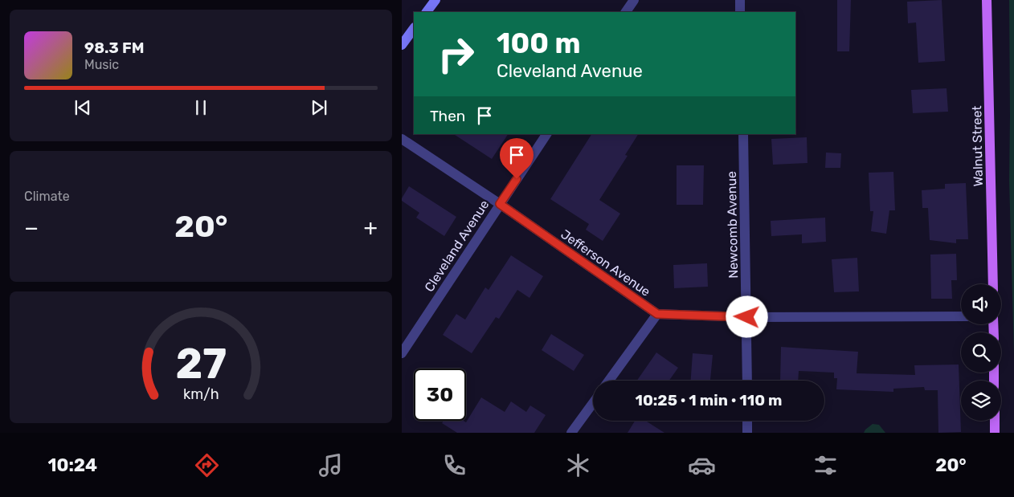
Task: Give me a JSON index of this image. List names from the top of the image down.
{
  "streets": {
    "main road": ["Walnut Street"],
    "street": ["Newcomb Avenue", "Cleveland Avenue", "Jefferson Avenue"]
  },
  "crossings": [
    ["Newcomb Avenue", "Jefferson Avenue"],
    ["Cleveland Avenue", "Jefferson Avenue"]
  ],
  "page": {
    "turn": ["100 m", "Cleveland Avenue"],
    "song": ["98.3 FM", "Music"],
    "then": "Then",
    "tile": "Climate",
    "heat": ["−", "20°", "+"],
    "limit": "30",
    "trip": "10:25 · 1 min · 110 m",
    "tabs": ["10:24", "20°"],
    "gauge": ["27", "km/h"]
  }
}
